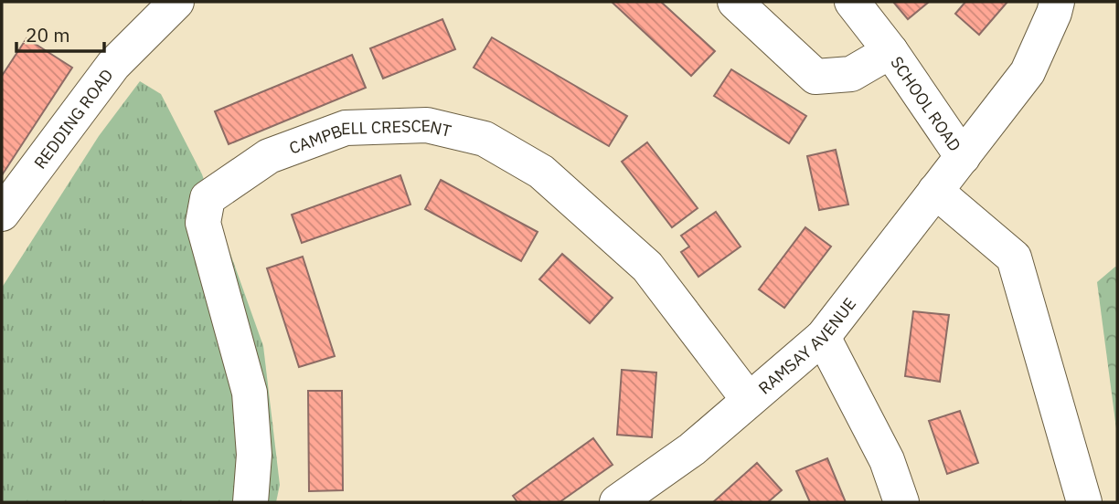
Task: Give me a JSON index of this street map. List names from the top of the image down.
{
  "streets": {
    "street": [
      "SCHOOL ROAD",
      "REDDING ROAD",
      "CAMPBELL CRESCENT",
      "RAMSAY AVENUE"
    ]
  },
  "crossings": [
    ["SCHOOL ROAD", "RAMSAY AVENUE"],
    ["CAMPBELL CRESCENT", "RAMSAY AVENUE"]
  ],
  "scale_bar": "20 m"
}
